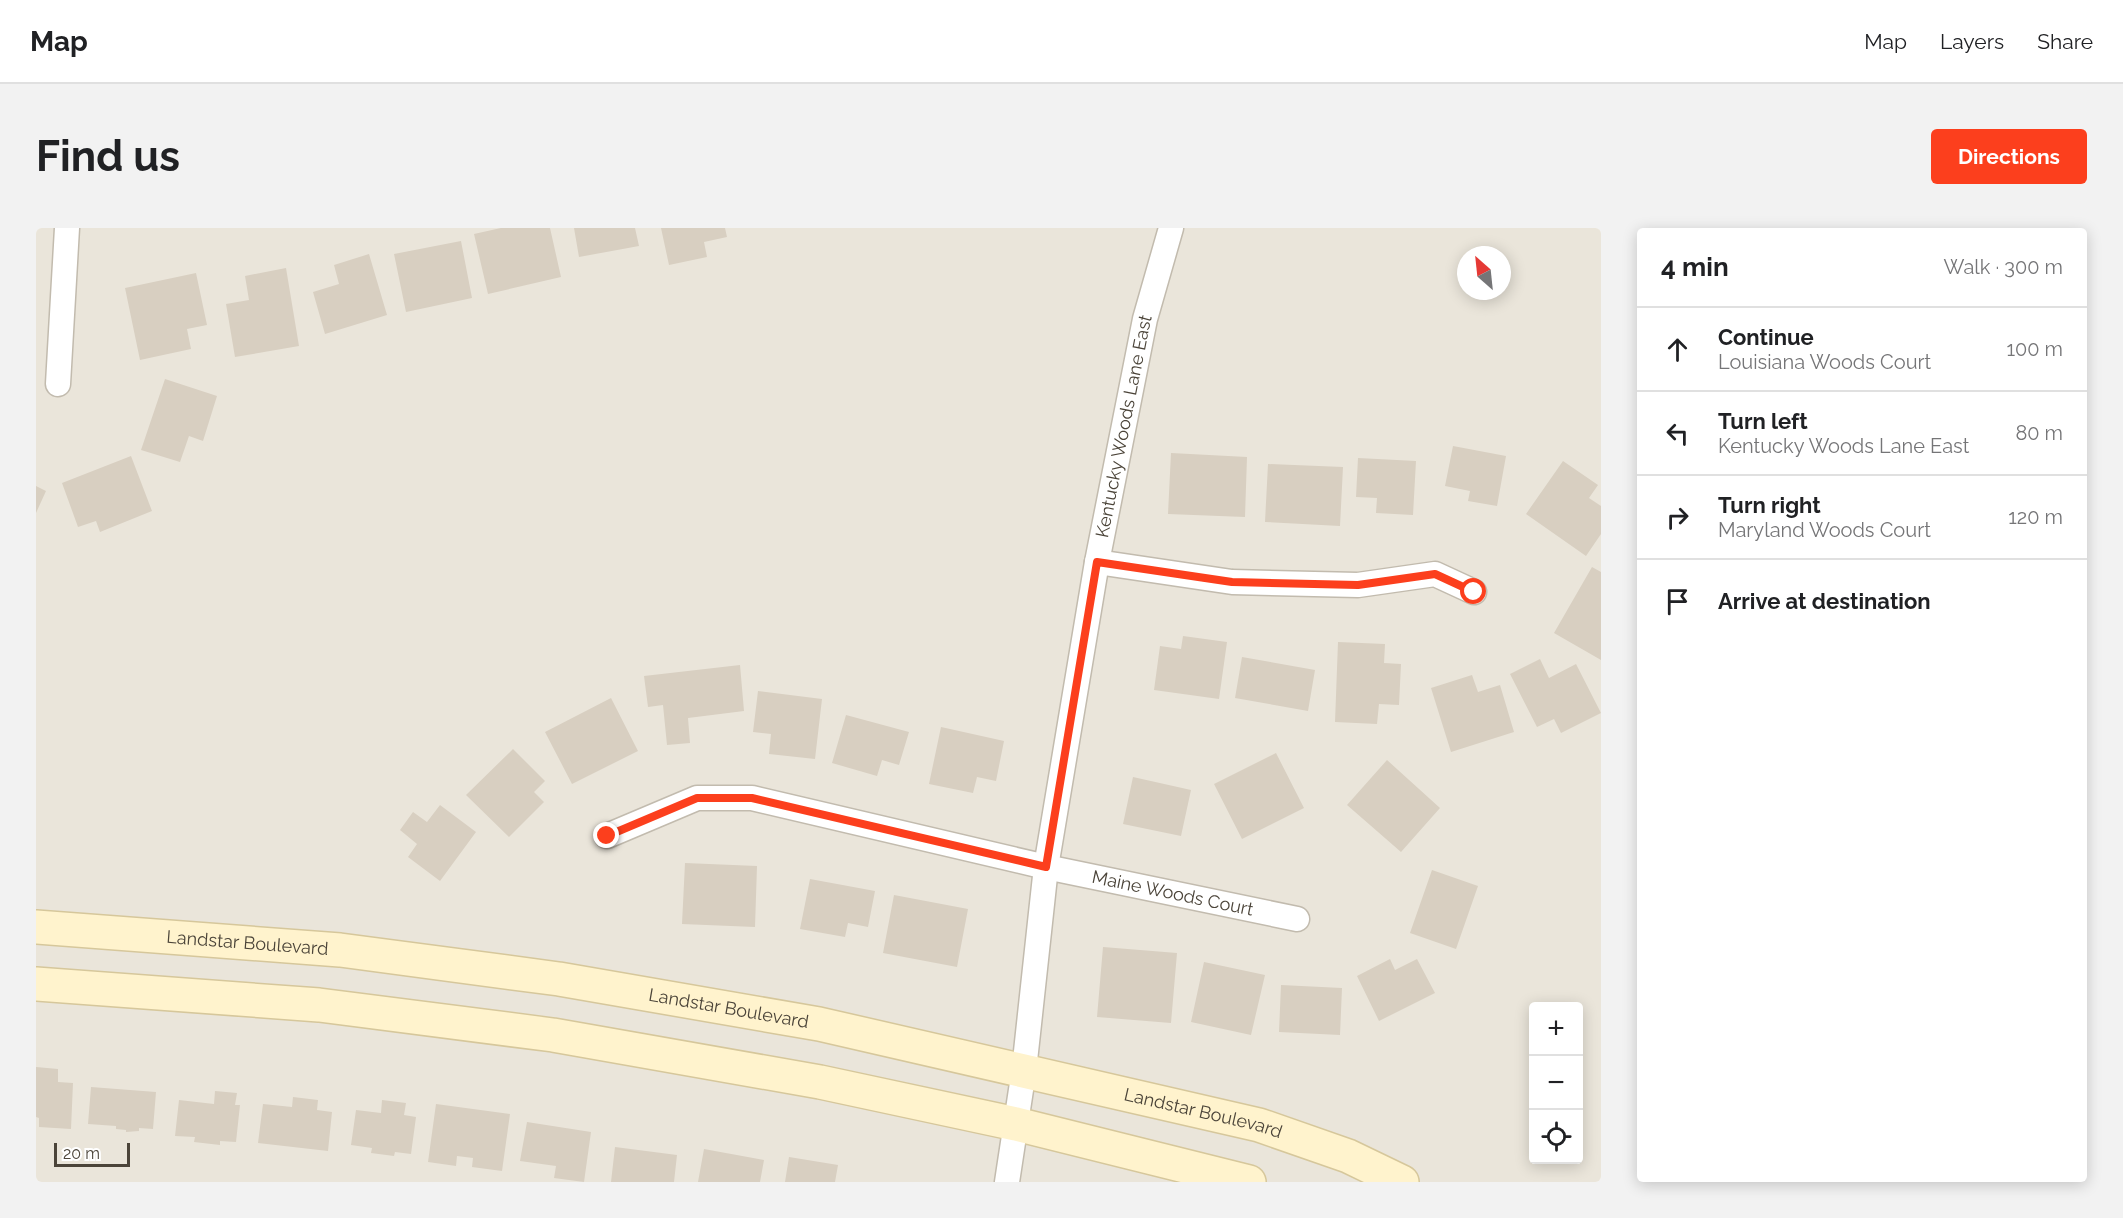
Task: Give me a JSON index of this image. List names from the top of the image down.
{
  "streets": {
    "street": ["Kentucky Woods Lane East", "Maine Woods Court", "Landstar Boulevard"]
  },
  "crossings": [
    ["Kentucky Woods Lane East", "Maine Woods Court"],
    ["Kentucky Woods Lane East", "Landstar Boulevard"]
  ],
  "scale_bar": "20 m",
  "north": "top left",
  "page": {
    "header": "Map",
    "nav": ["Map", "Layers", "Share"],
    "buttons": "Directions",
    "title": "Find us",
    "heading": ["4 min", "Walk · 300 m"],
    "list": [
      ["Continue", "Louisiana Woods Court", "100 m"],
      ["Turn left", "Kentucky Woods Lane East", "80 m"],
      ["Turn right", "Maryland Woods Court", "120 m"],
      "Arrive at destination"
    ],
    "map_buttons": ["+", "−"],
    "scale": "20 m"
  }
}
